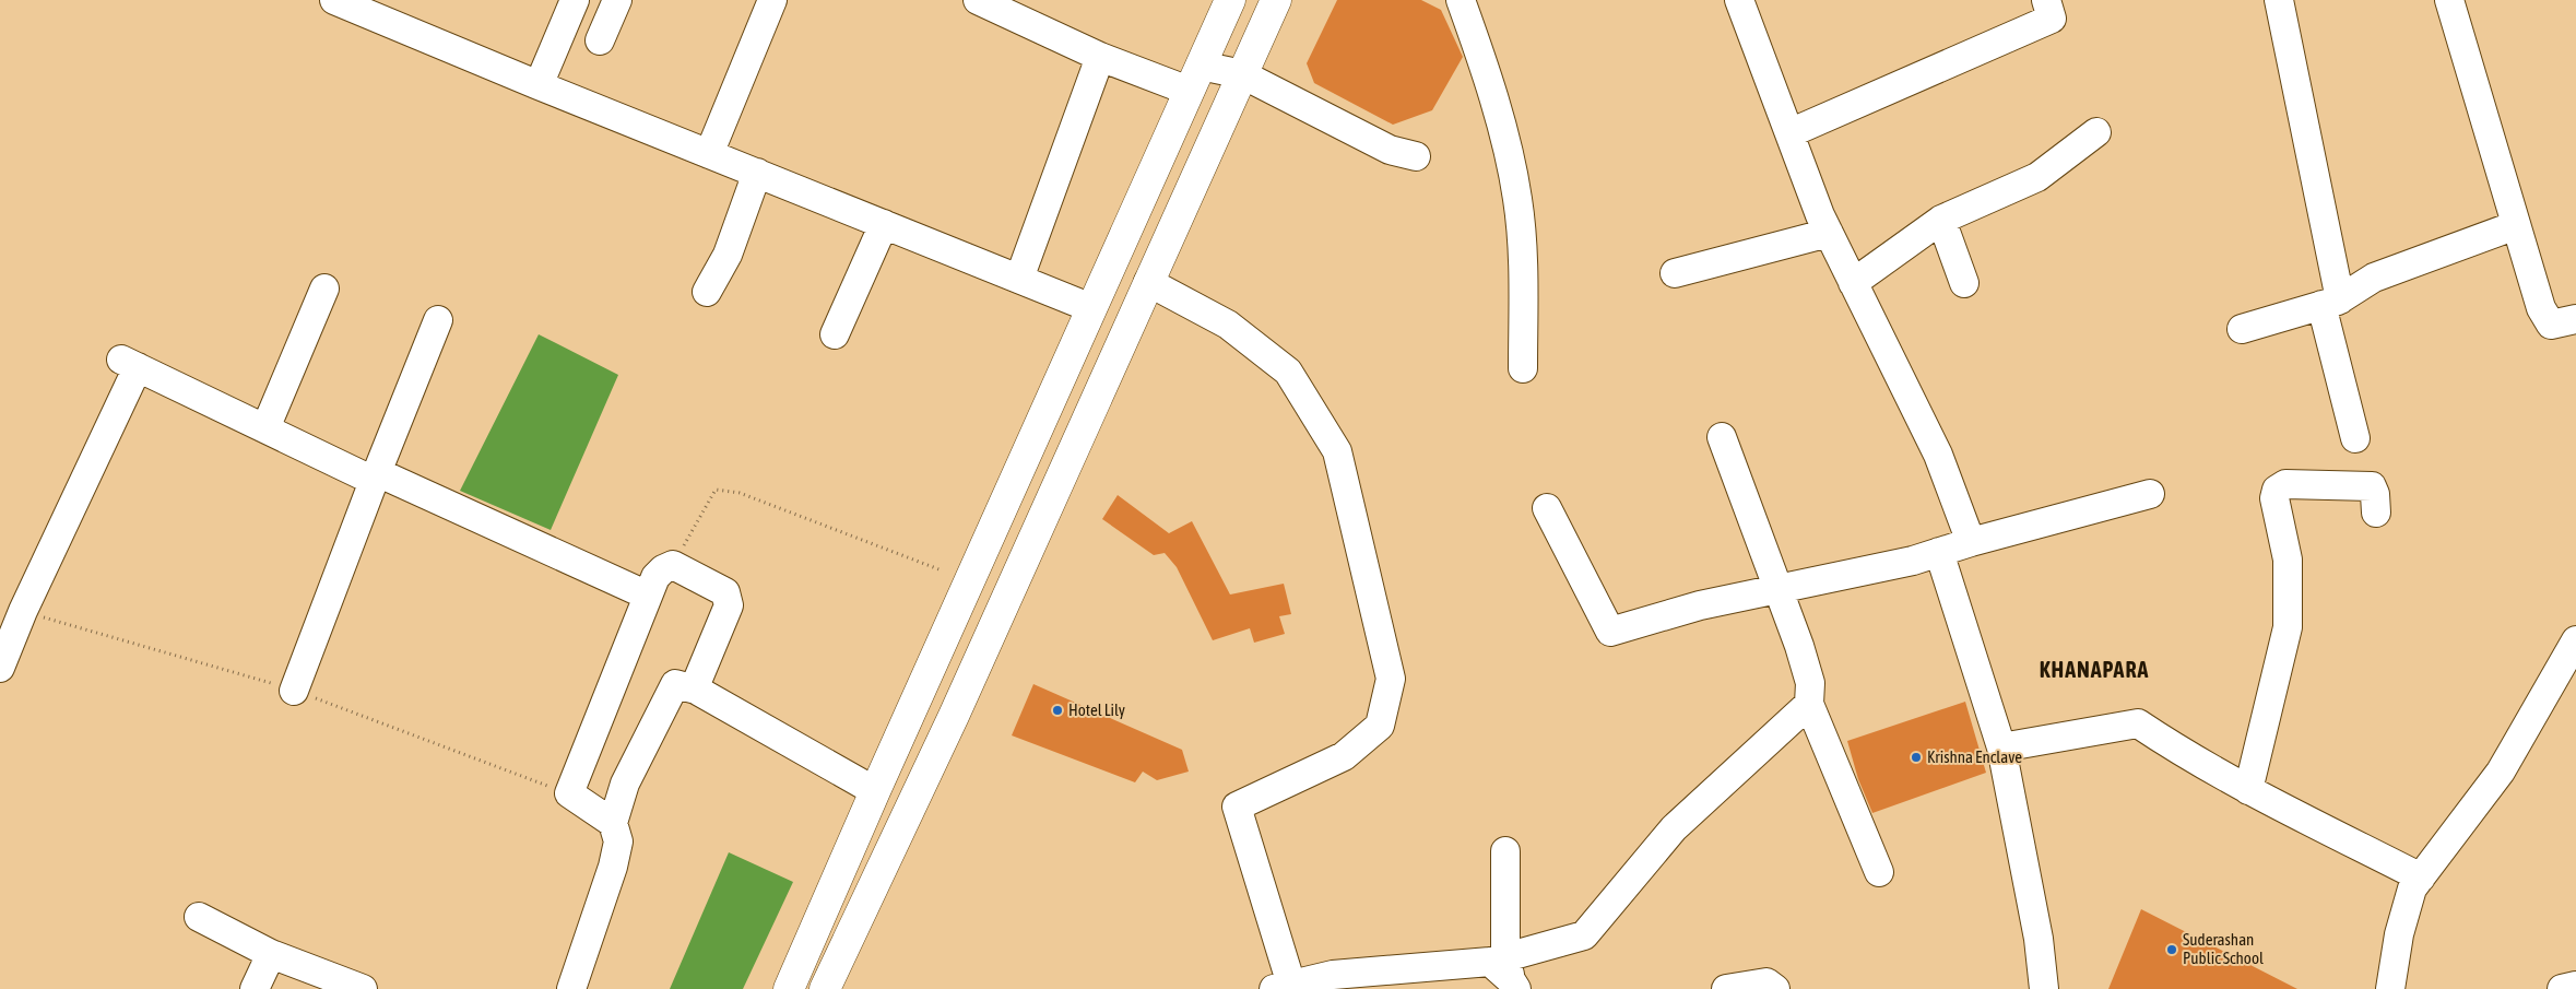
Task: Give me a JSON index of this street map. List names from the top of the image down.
{
  "districts": ["KHANAPARA"],
  "places": ["Hotel Lily", "Krishna Enclave", "Suderashan Public School"]
}
